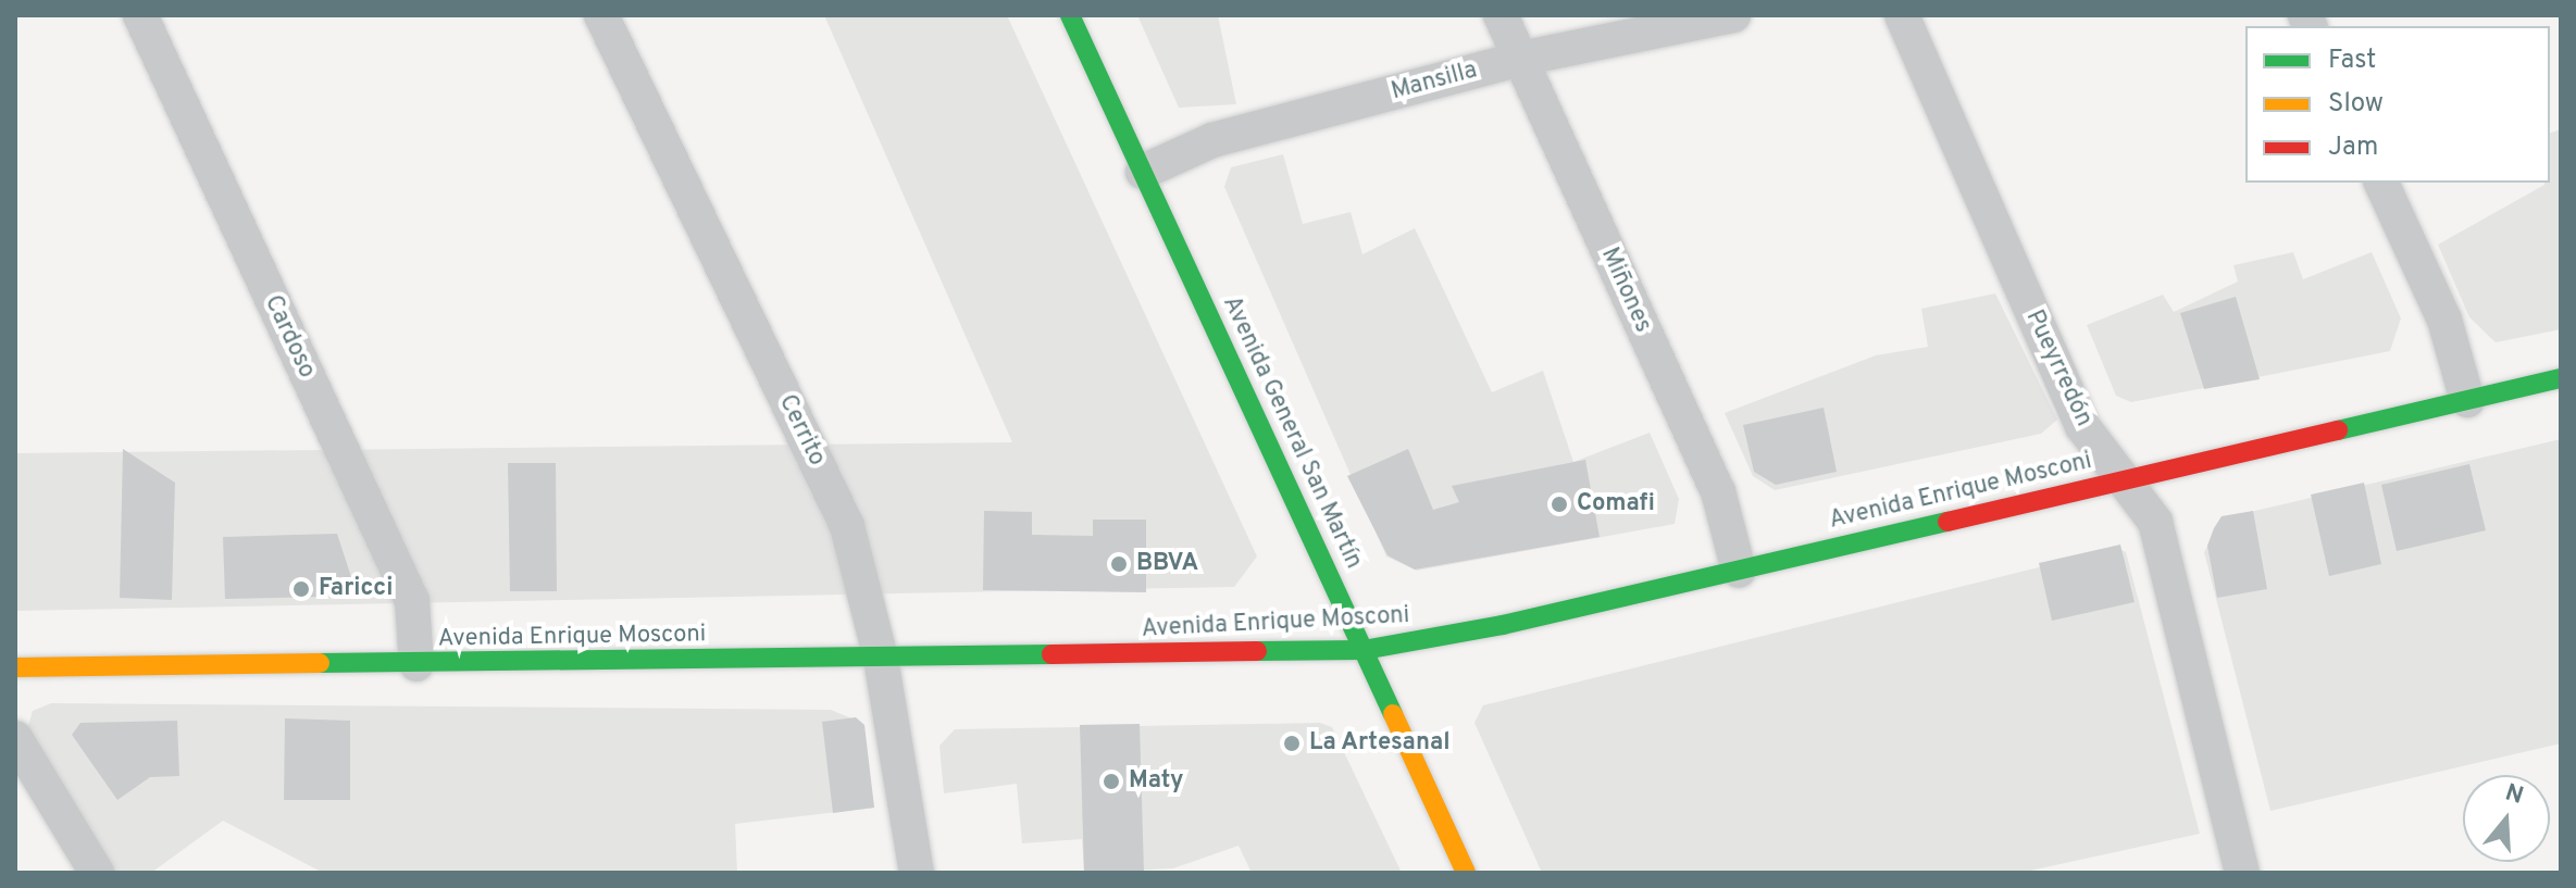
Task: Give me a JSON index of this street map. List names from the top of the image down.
{
  "streets": {
    "main road": ["Avenida General San Martín", "Avenida Enrique Mosconi"],
    "street": [
      "Mansilla",
      "Miñones",
      "Cardoso",
      "Pueyrredón",
      "Cerrito"
    ]
  },
  "crossings": [
    ["Mansilla", "Miñones"],
    ["Mansilla", "Avenida General San Martín"],
    ["Miñones", "Avenida Enrique Mosconi"],
    ["Cardoso", "Avenida Enrique Mosconi"],
    ["Pueyrredón", "Avenida Enrique Mosconi"],
    ["Cerrito", "Avenida Enrique Mosconi"],
    ["Avenida General San Martín", "Avenida Enrique Mosconi"]
  ],
  "places": [
    "Comafi",
    "BBVA",
    "Faricci",
    "La Artesanal",
    "Maty"
  ],
  "legend": ["Fast", "Slow", "Jam"],
  "north": "top"
}
